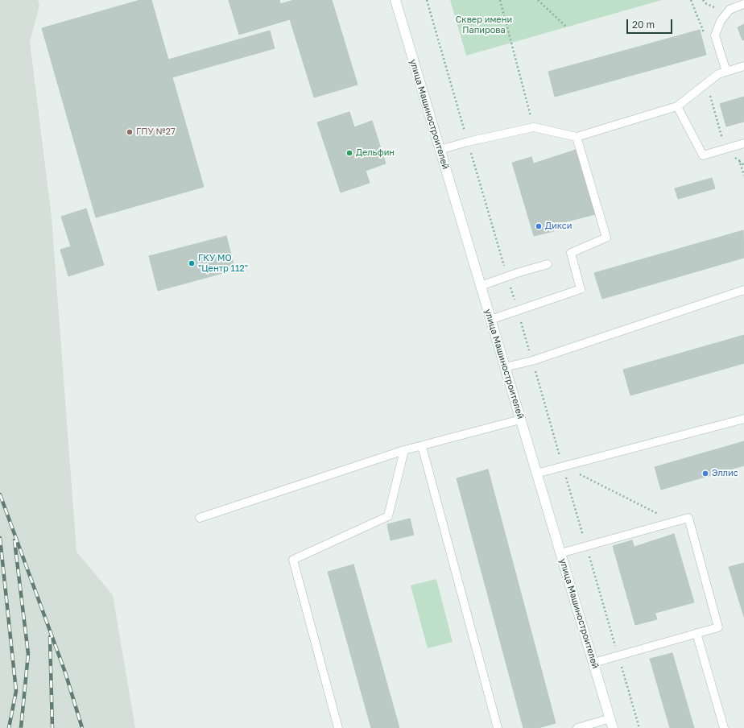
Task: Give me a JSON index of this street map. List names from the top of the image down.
{
  "streets": {
    "street": ["улица Машиностроителей"]
  },
  "parks": ["Сквер имени Папирова"],
  "places": [
    "ГПУ №27",
    "Дельфин",
    "Дикси",
    "ГКУ МО \"Центр 112\"",
    "Эллис"
  ],
  "scale_bar": "20 m"
}
